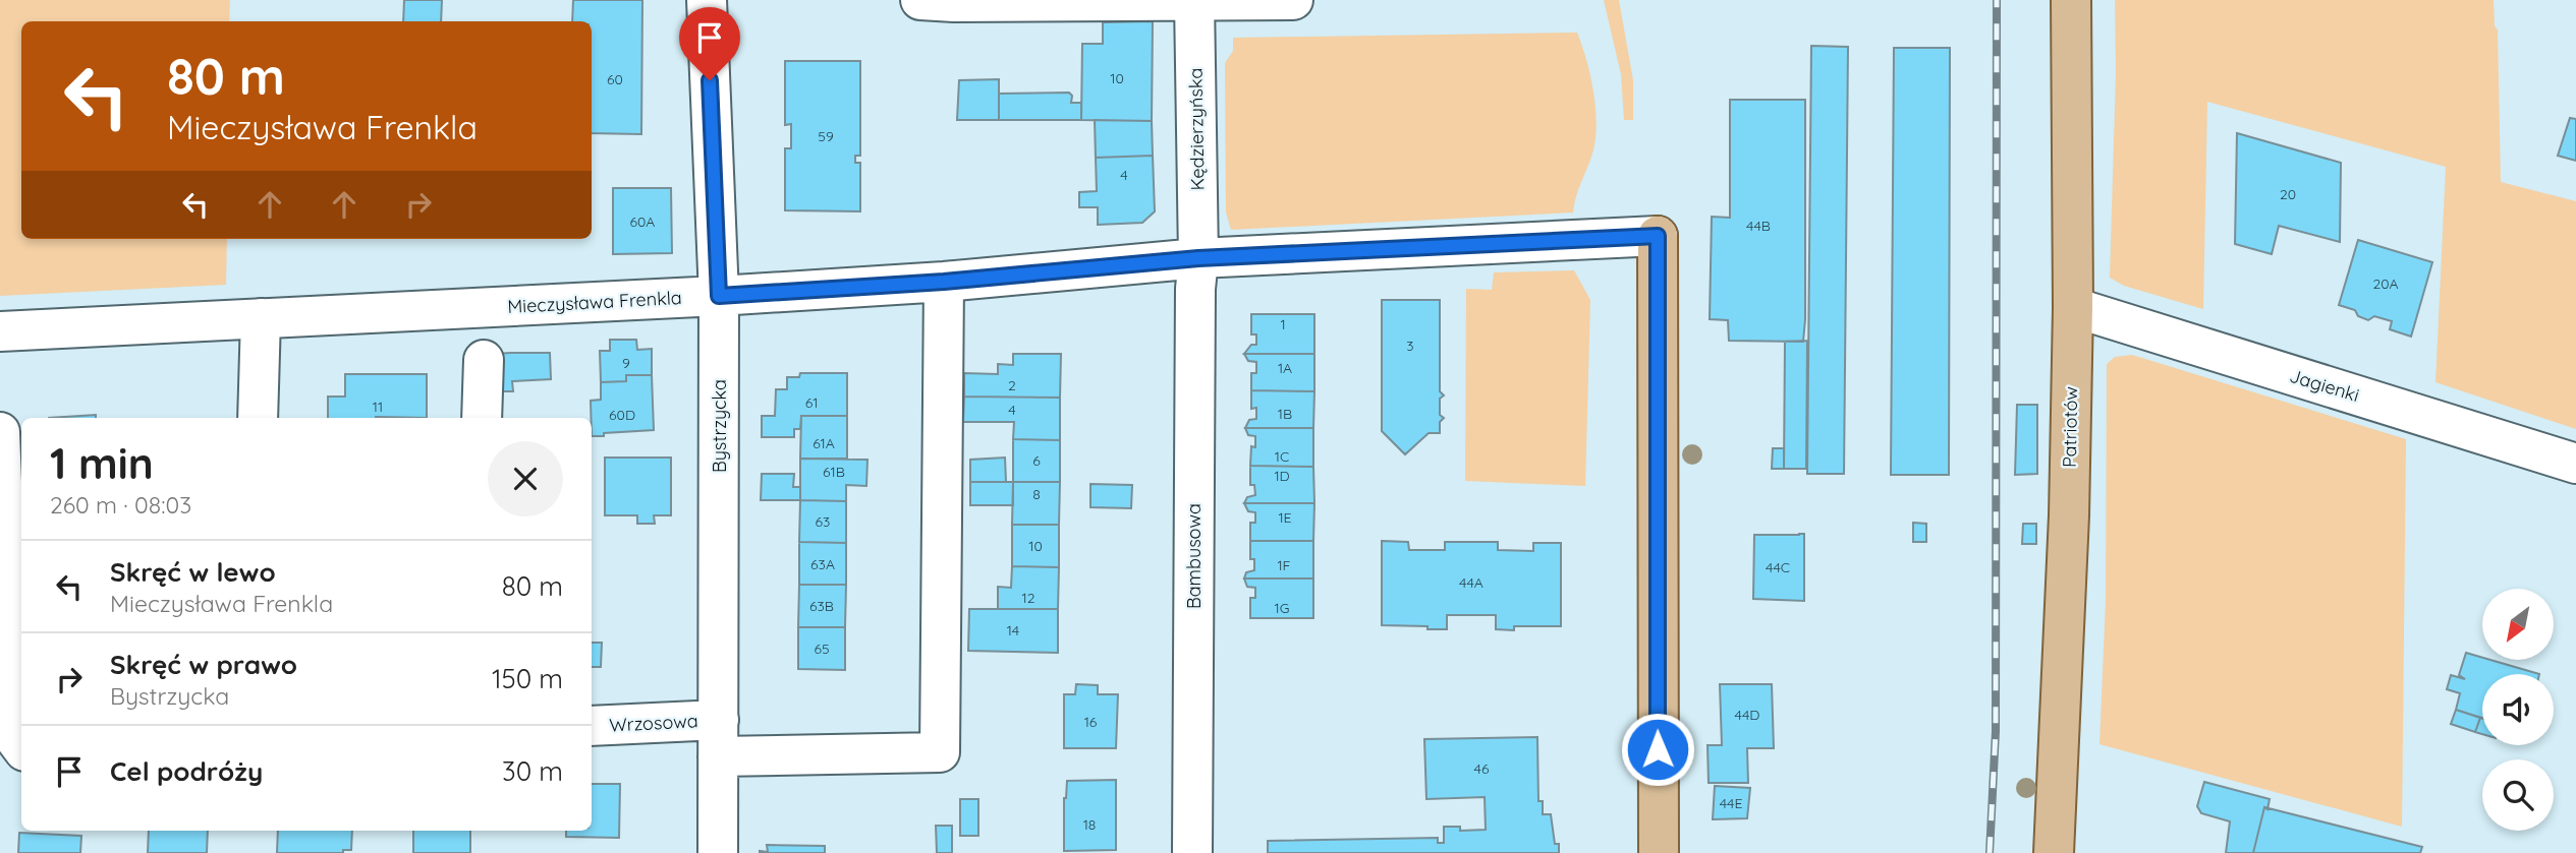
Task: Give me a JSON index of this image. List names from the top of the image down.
{
  "streets": {
    "main road": ["Patriotów"],
    "street": [
      "Kędzierzyńska",
      "Mieczysława Frenkla",
      "Jagienki",
      "Bystrzycka",
      "Bambusowa",
      "Wrzosowa"
    ]
  },
  "crossings": [
    ["Kędzierzyńska", "Mieczysława Frenkla"],
    ["Kędzierzyńska", "Bambusowa"],
    ["Mieczysława Frenkla", "Bystrzycka"],
    ["Mieczysława Frenkla", "Bambusowa"],
    ["Mieczysława Frenkla", "Wrzosowa"],
    ["Jagienki", "Patriotów"],
    ["Bystrzycka", "Wrzosowa"]
  ],
  "house_numbers": [
    "10",
    "60",
    "59",
    "4",
    "20",
    "60A",
    "44B",
    "20A",
    "1",
    "3",
    "9",
    "1A",
    "2",
    "61",
    "11",
    "4",
    "1B",
    "60D",
    "61A",
    "1C",
    "6",
    "61B",
    "1D",
    "8",
    "1E",
    "63",
    "10",
    "63A",
    "1F",
    "44C",
    "44A",
    "12",
    "63B",
    "1G",
    "14",
    "65",
    "44D",
    "16",
    "46",
    "44E",
    "18"
  ],
  "north": "bottom left",
  "page": {
    "turn": ["80 m", "Mieczysława Frenkla"],
    "heading": ["1 min", "260 m · 08:03"],
    "list": [
      {
        "name": "Skręć w lewo",
        "note": "Mieczysława Frenkla",
        "value": "80 m"
      },
      {
        "name": "Skręć w prawo",
        "note": "Bystrzycka",
        "value": "150 m"
      },
      {
        "name": "Cel podróży",
        "value": "30 m"
      }
    ]
  }
}
